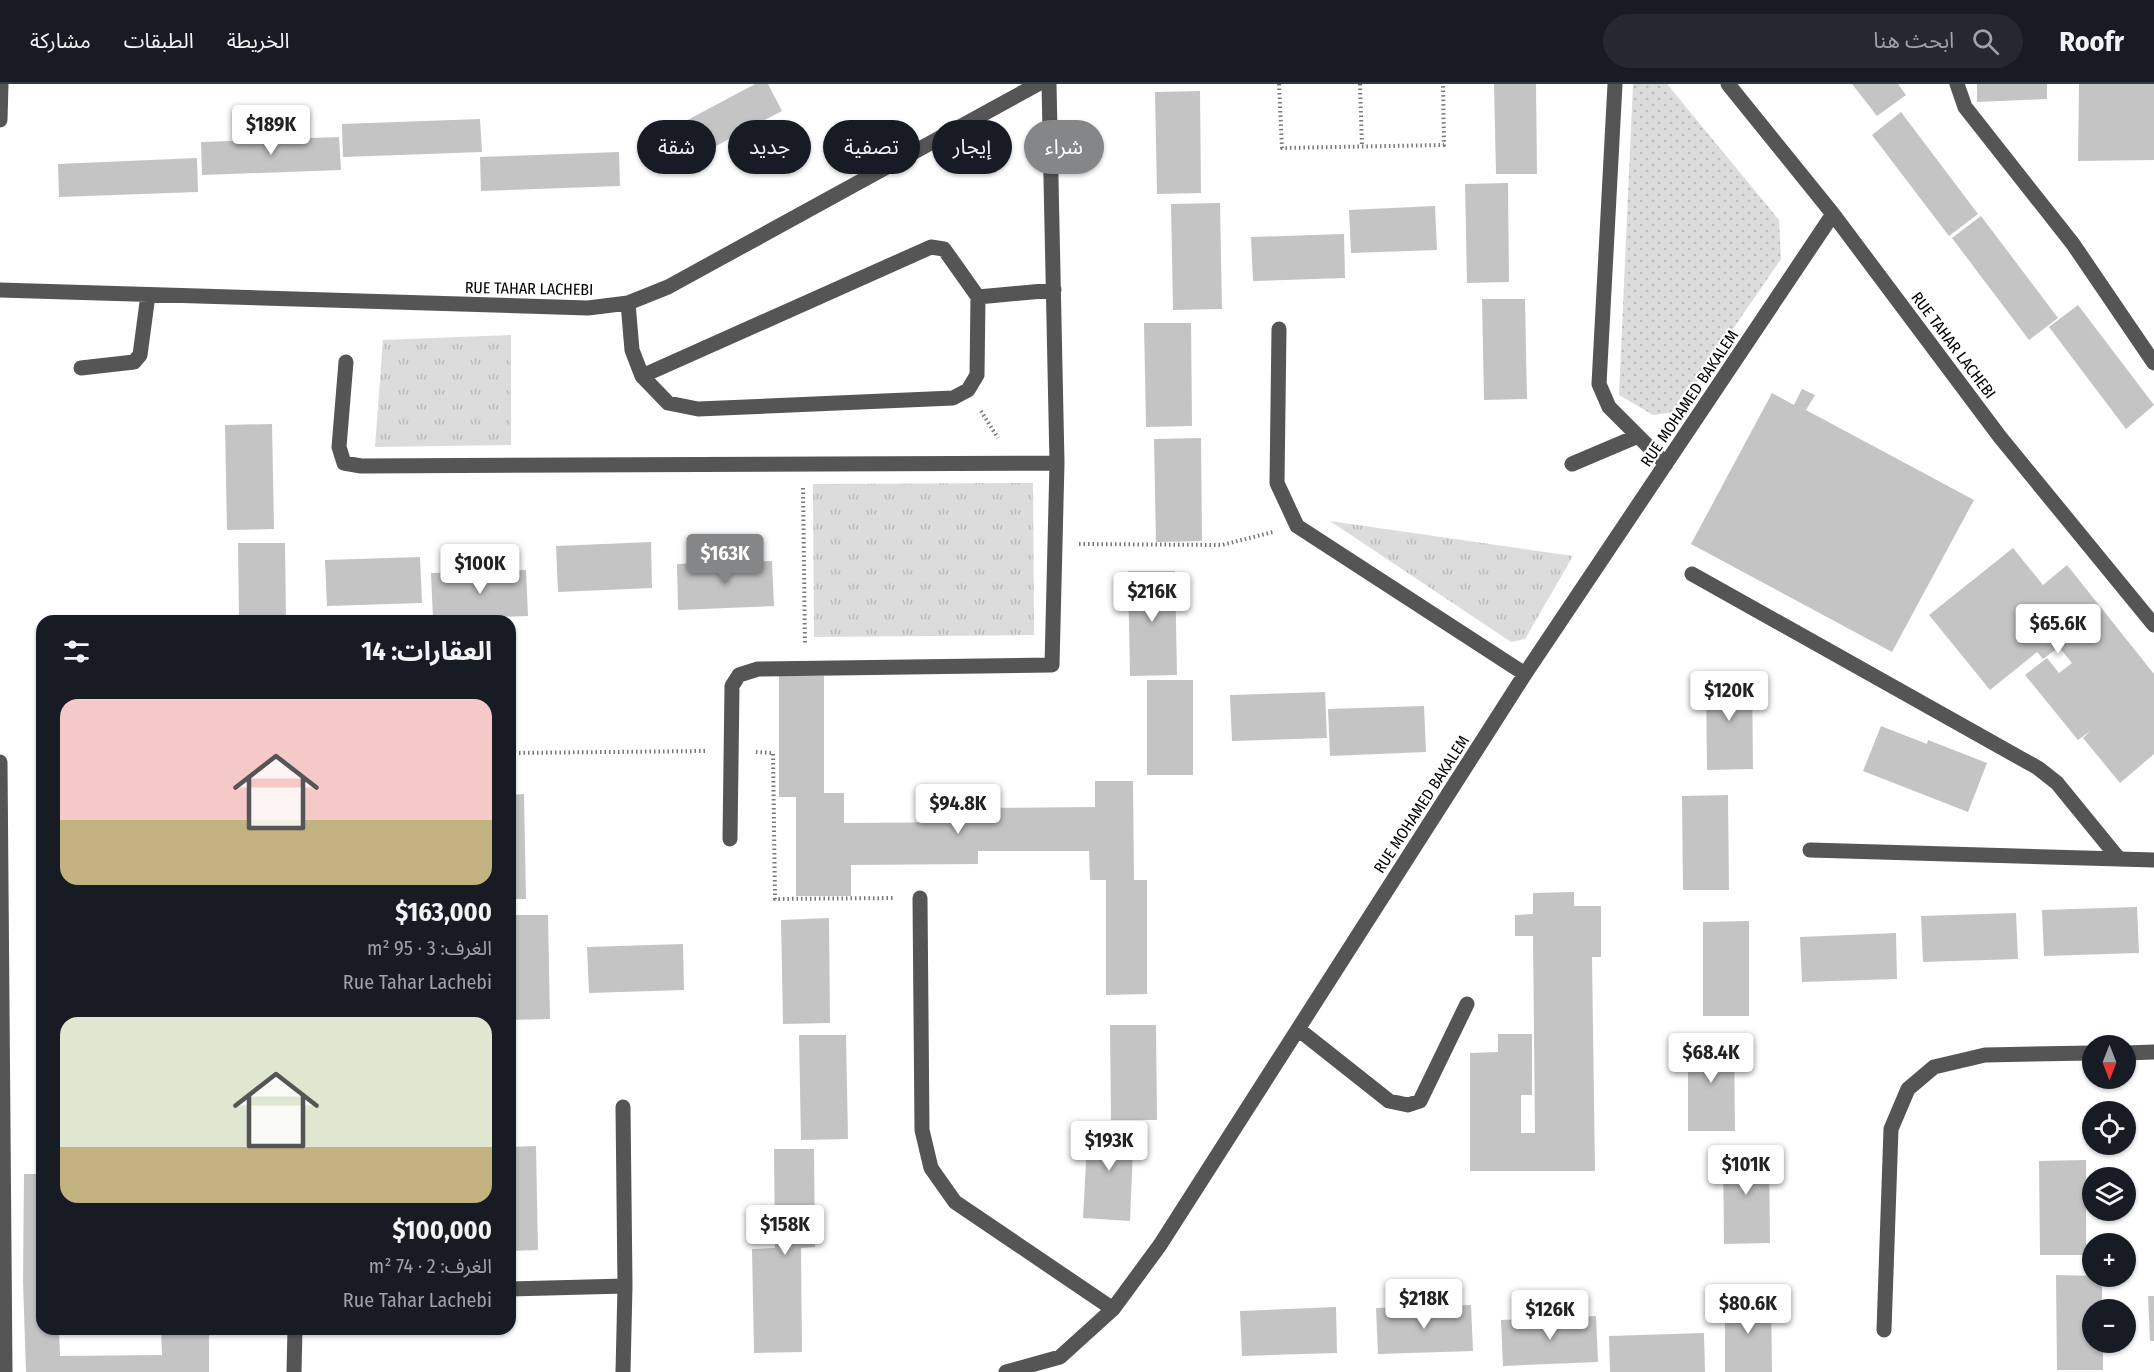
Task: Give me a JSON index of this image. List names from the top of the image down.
{
  "streets": {
    "street": ["RUE TAHAR LACHEBI", "RUE MOHAMED BAKALEM"]
  },
  "crossings": [
    ["RUE TAHAR LACHEBI", "RUE MOHAMED BAKALEM"]
  ],
  "north": "bottom",
  "page": {
    "header": "Roofr",
    "search": "ابحث هنا",
    "nav": ["الخريطة", "الطبقات", "مشاركة"],
    "price": [
      "$189K",
      "$163K",
      "$100K",
      "$216K",
      "$65.6K",
      "$120K",
      "$94.8K",
      "$68.4K",
      "$193K",
      "$101K",
      "$158K",
      "$218K",
      "$80.6K",
      "$126K"
    ],
    "chip": [
      "شراء",
      "إيجار",
      "تصفية",
      "جديد",
      "شقة"
    ],
    "heading": "العقارات: 14",
    "list": [
      {
        "name": "$163,000",
        "note": "الغرف: 3 · 95 m² · Rue Tahar Lachebi"
      },
      {
        "name": "$100,000",
        "note": "الغرف: 2 · 74 m² · Rue Tahar Lachebi"
      }
    ],
    "map_buttons": ["+", "−"]
  }
}
